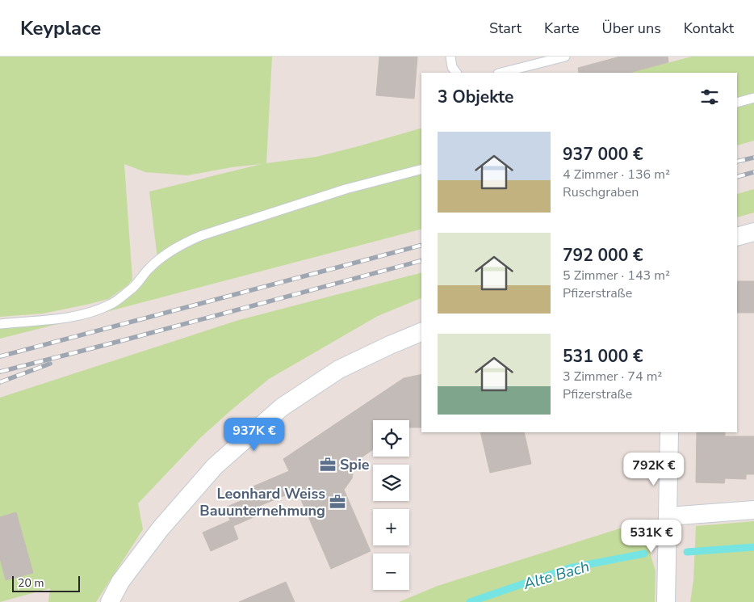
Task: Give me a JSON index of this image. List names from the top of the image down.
{
  "water": ["Alte Bach"],
  "places": {
    "office": ["Spie", "Leonhard Weiss Bauunternehmung"]
  },
  "scale_bar": "20 m",
  "page": {
    "header": "Keyplace",
    "nav": [
      "Start",
      "Karte",
      "Über uns",
      "Kontakt"
    ],
    "heading": "3 Objekte",
    "list": [
      {
        "name": "937 000 €",
        "note": "4 Zimmer · 136 m² · Ruschgraben"
      },
      {
        "name": "792 000 €",
        "note": "5 Zimmer · 143 m² · Pfizerstraße"
      },
      {
        "name": "531 000 €",
        "note": "3 Zimmer · 74 m² · Pfizerstraße"
      }
    ],
    "price": ["937K €", "792K €", "531K €"],
    "map_buttons": ["+", "−"],
    "scale": "20 m"
  }
}
